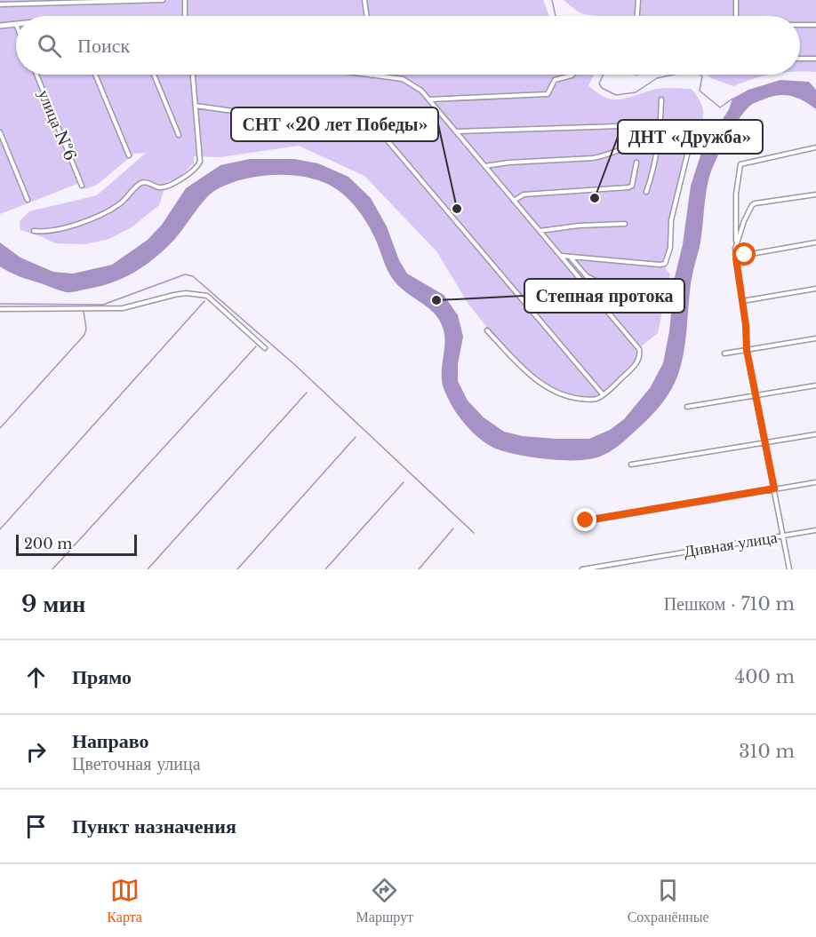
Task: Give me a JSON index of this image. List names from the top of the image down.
{
  "streets": {
    "street": ["улица №6", "Дивная улица"]
  },
  "places": ["ДНТ «Дружба»", "СНТ «20 лет Победы»", "Степная протока"],
  "scale_bar": "200 m",
  "page": {
    "search": "Поиск",
    "scale": "200 m",
    "heading": ["9 мин", "Пешком · 710 m"],
    "list": [
      ["Прямо", "400 m"],
      ["Направо", "Цветочная улица", "310 m"],
      "Пункт назначения"
    ],
    "nav": ["Карта", "Маршрут", "Сохранённые"]
  }
}
